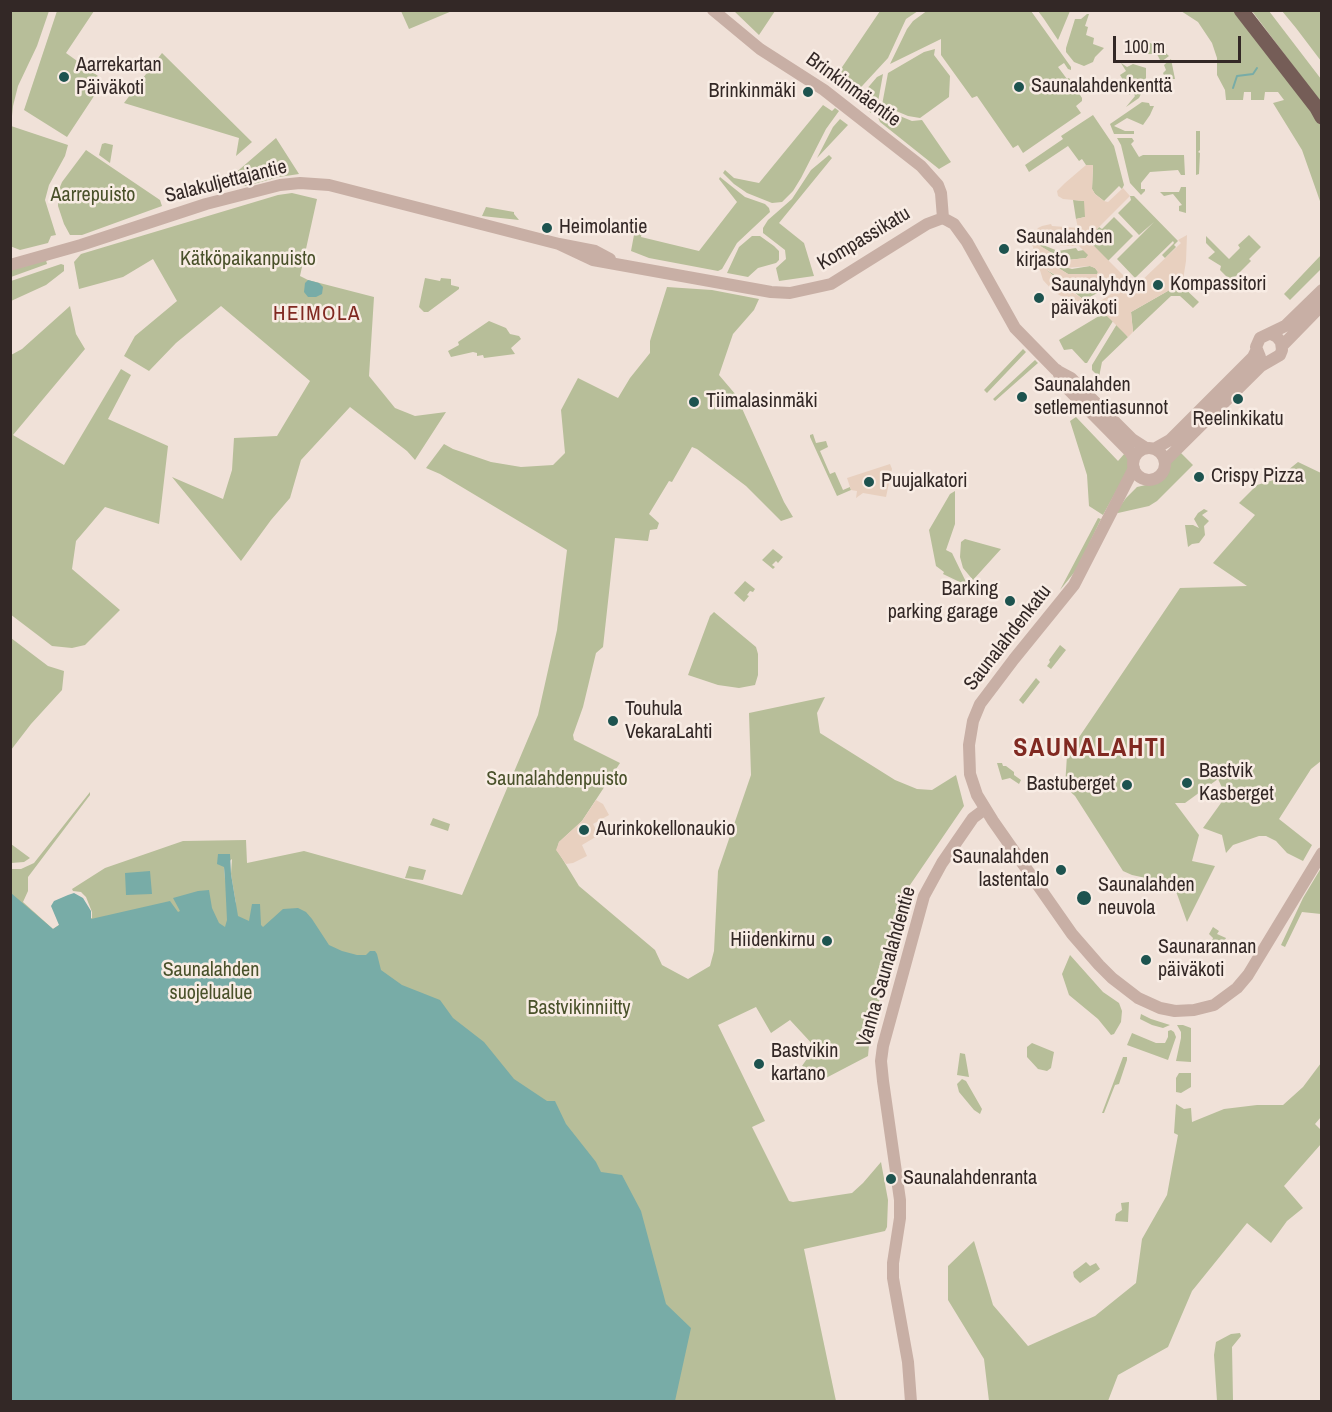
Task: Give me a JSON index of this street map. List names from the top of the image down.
{
  "streets": {
    "street": [
      "Brinkinmäentie",
      "Salakuljettajantie",
      "Kompassikatu",
      "Saunalahdenkatu",
      "Vanha Saunalahdentie"
    ]
  },
  "crossings": [
    ["Brinkinmäentie", "Kompassikatu"],
    ["Salakuljettajantie", "Kompassikatu"],
    ["Kompassikatu", "Saunalahdenkatu"],
    ["Saunalahdenkatu", "Vanha Saunalahdentie"]
  ],
  "districts": ["HEIMOLA", "SAUNALAHTI"],
  "parks": [
    "Aarrepuisto",
    "Kätköpaikanpuisto",
    "Saunalahdenpuisto",
    "Saunalahden suojelualue",
    "Bastvikinniitty"
  ],
  "places": [
    "Aarrekartan Päiväkoti",
    "Saunalahdenkenttä",
    "Brinkinmäki",
    "Heimolantie",
    "Saunalahden kirjasto",
    "Kompassitori",
    "Saunalyhdyn päiväkoti",
    "Saunalahden setlementiasunnot",
    "Reelinkikatu",
    "Tiimalasinmäki",
    "Crispy Pizza",
    "Puujalkatori",
    "Barking parking garage",
    "Touhula VekaraLahti",
    "Bastvik Kasberget",
    "Bastuberget",
    "Aurinkokellonaukio",
    "Saunalahden lastentalo",
    "Saunalahden neuvola",
    "Hiidenkirnu",
    "Saunarannan päiväkoti",
    "Bastvikin kartano",
    "Saunalahdenranta"
  ],
  "scale_bar": "100 m"
}
